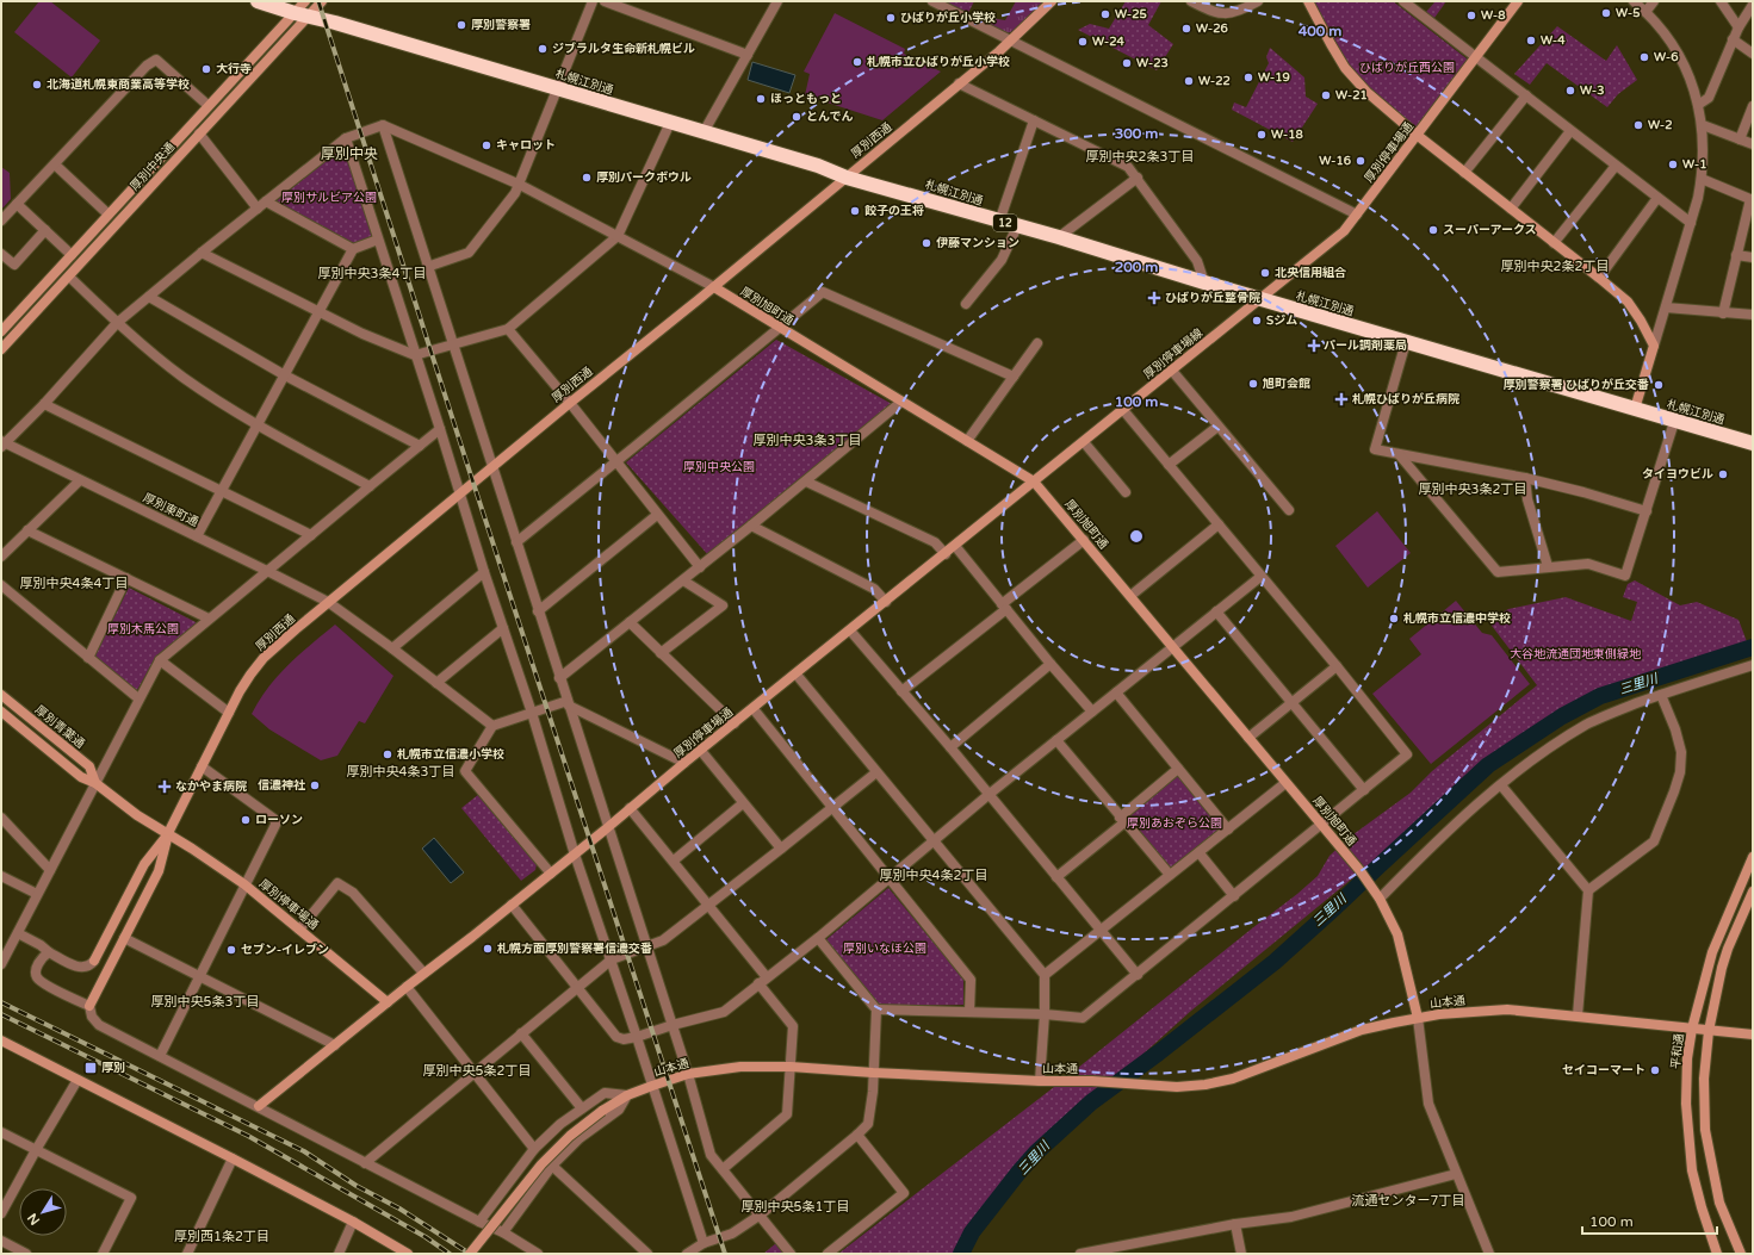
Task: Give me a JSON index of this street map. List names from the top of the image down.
{
  "streets": {
    "highway": ["札幌江別通", "12"],
    "street": [
      "厚別西通",
      "厚別停車場通",
      "厚別中央通",
      "厚別旭町通",
      "厚別停車場線",
      "厚別東町通",
      "厚別青葉通",
      "山本通",
      "平和通"
    ]
  },
  "crossings": [
    ["札幌江別通", "厚別西通"],
    ["札幌江別通", "厚別停車場通"],
    ["札幌江別通", "厚別中央通"],
    ["札幌江別通", "厚別停車場線"],
    ["厚別西通", "厚別停車場通"],
    ["厚別西通", "厚別旭町通"],
    ["厚別西通", "厚別東町通"],
    ["厚別西通", "厚別青葉通"],
    ["厚別停車場通", "厚別旭町通"],
    ["厚別停車場通", "厚別停車場線"],
    ["厚別停車場通", "厚別青葉通"],
    ["厚別旭町通", "厚別停車場線"],
    ["山本通", "平和通"]
  ],
  "districts": [
    "厚別中央",
    "厚別中央2条3丁目",
    "厚別中央2条2丁目",
    "厚別中央3条4丁目",
    "厚別中央3条3丁目",
    "厚別中央3条2丁目",
    "厚別中央4条4丁目",
    "厚別中央4条3丁目",
    "厚別中央4条2丁目",
    "厚別中央5条3丁目",
    "厚別中央5条2丁目",
    "流通センター7丁目",
    "厚別中央5条1丁目",
    "厚別西1条2丁目"
  ],
  "water": ["三里川"],
  "parks": [
    "ひばりが丘西公園",
    "厚別サルビア公園",
    "厚別中央公園",
    "厚別木馬公園",
    "大谷地流通団地東側緑地",
    "厚別あおぞら公園",
    "厚別いなほ公園"
  ],
  "places": {
    "other": [
      "W-5",
      "W-25",
      "W-8",
      "ひばりが丘小学校",
      "厚別警察署",
      "W-26",
      "W-4",
      "W-24",
      "ジブラルタ生命新札幌ビル",
      "W-6",
      "札幌市立ひばりが丘小学校",
      "W-23",
      "大行寺",
      "W-19",
      "W-22",
      "北海道札幌東商業高等学校",
      "W-3",
      "W-21",
      "ほっともっと",
      "とんでん",
      "W-2",
      "W-18",
      "キャロット",
      "W-16",
      "W-1",
      "厚別パークボウル",
      "餃子の王将",
      "スーパーアークス",
      "伊藤マンション",
      "北央信用組合",
      "Sジム",
      "旭町会館",
      "厚別警察署 ひばりが丘交番",
      "タイヨウビル",
      "札幌市立信濃中学校",
      "札幌市立信濃小学校",
      "信濃神社",
      "ローソン",
      "札幌方面厚別警察署信濃交番",
      "セブン-イレブン",
      "セイコーマート"
    ],
    "health": [
      "ひばりが丘整骨院",
      "パール調剤薬局",
      "札幌ひばりが丘病院",
      "なかやま病院"
    ],
    "transit": ["厚別"]
  },
  "scale_bar": "100 m",
  "north": "bottom left",
  "rings": [
    "400 m",
    "300 m",
    "200 m",
    "100 m"
  ]
}
